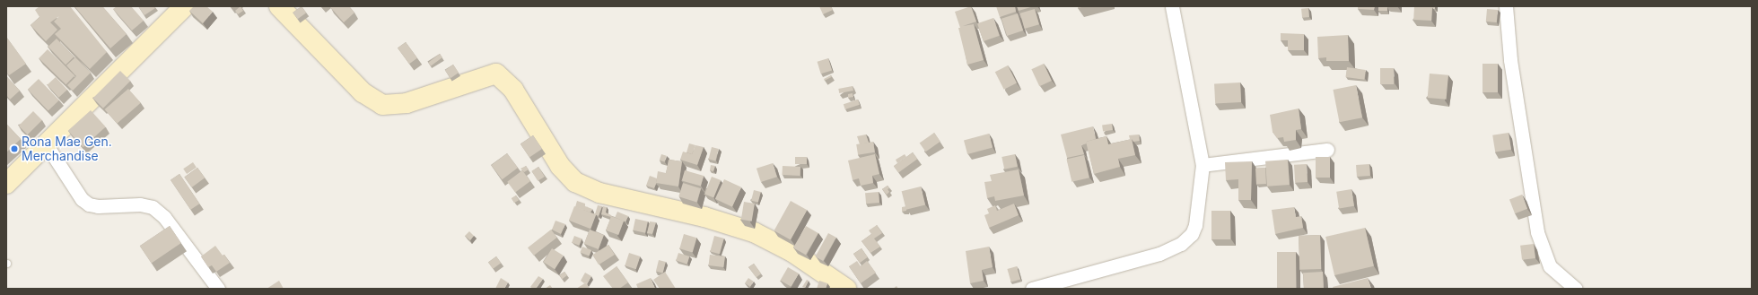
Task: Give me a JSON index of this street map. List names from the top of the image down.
{
  "places": ["Rona Mae Gen. Merchandise"]
}
